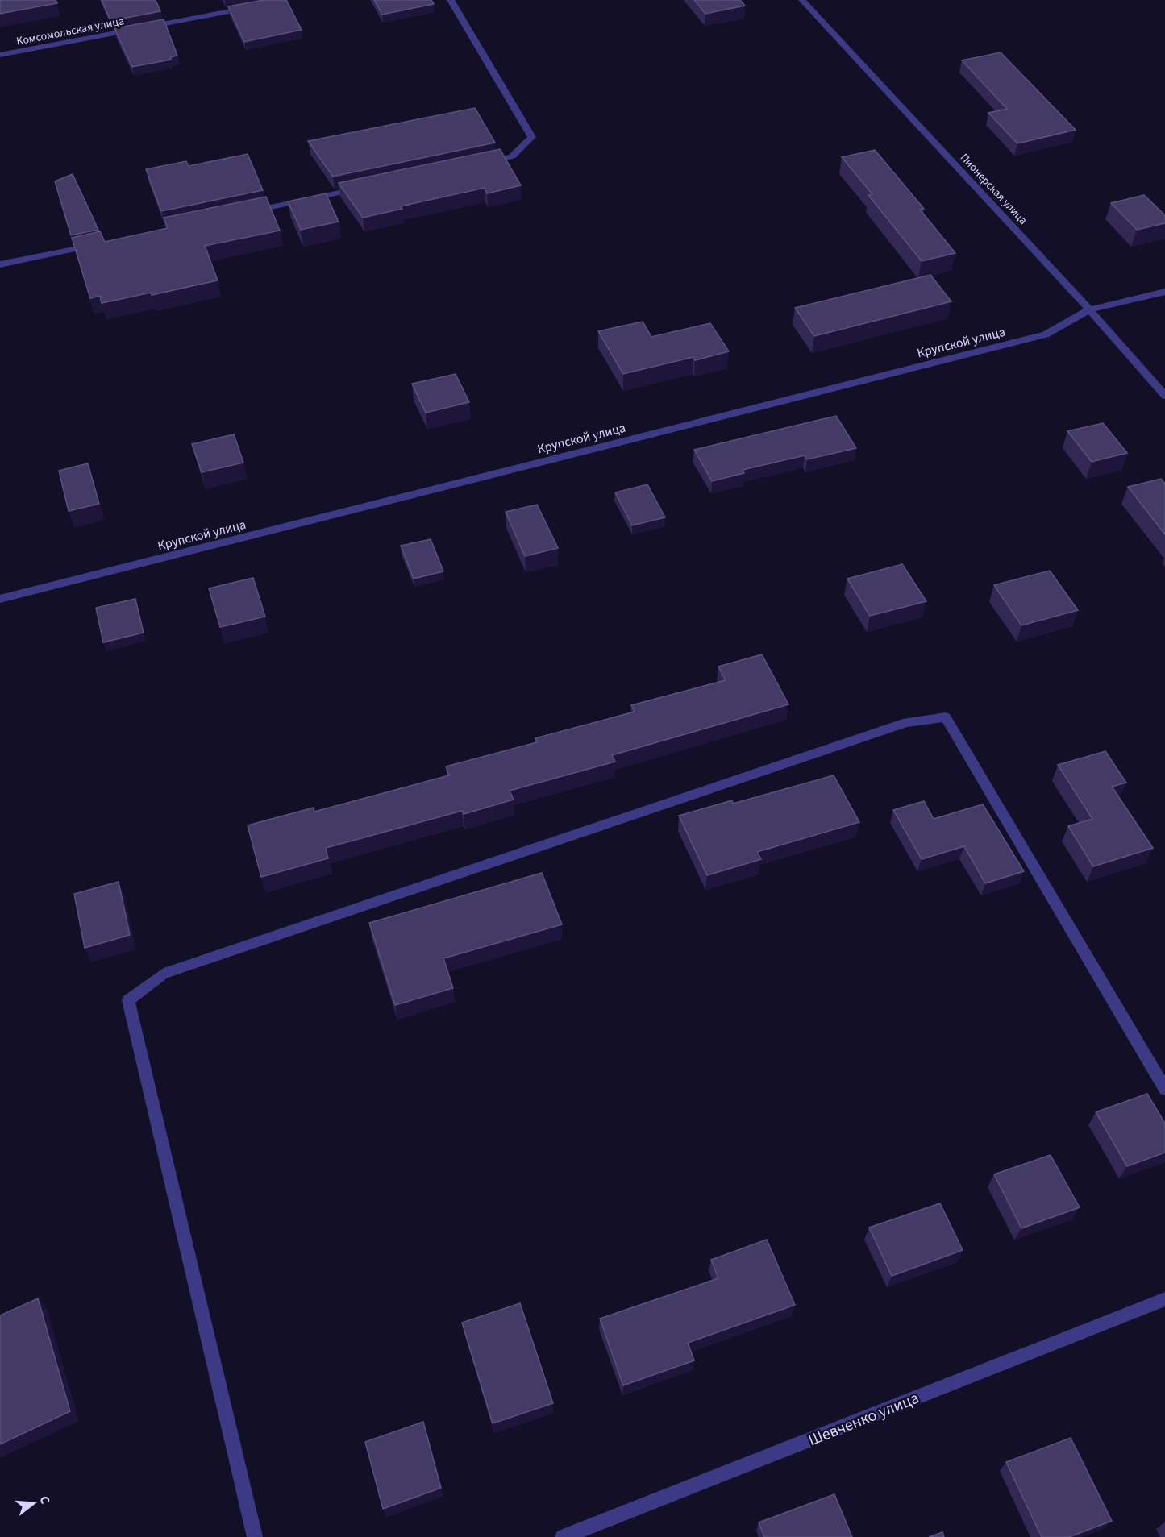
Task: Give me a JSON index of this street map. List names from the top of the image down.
{
  "streets": {
    "street": [
      "Комсомольская улица",
      "Пионерская улица",
      "Крупской улица",
      "Шевченко улица"
    ]
  },
  "crossings": [
    ["Пионерская улица", "Крупской улица"]
  ],
  "north": "right"
}
